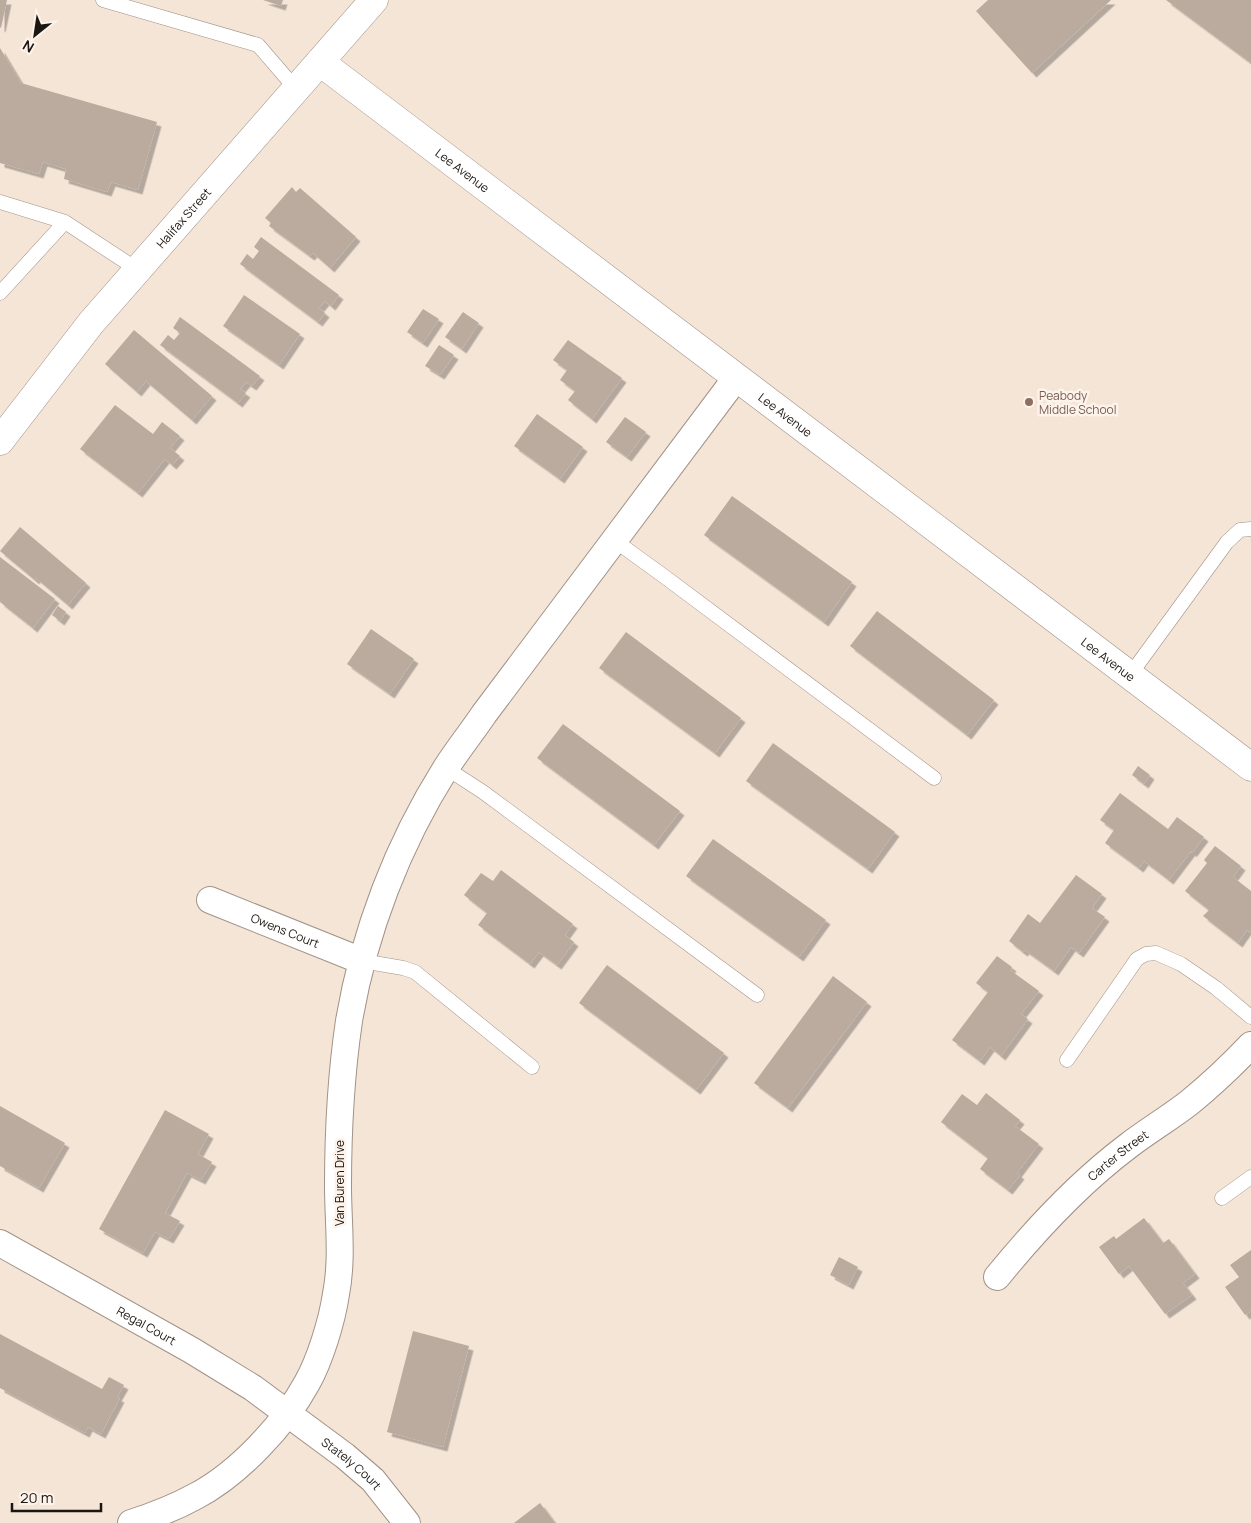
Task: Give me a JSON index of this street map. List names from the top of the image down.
{
  "streets": {
    "street": [
      "Lee Avenue",
      "Halifax Street",
      "Owens Court",
      "Carter Street",
      "Van Buren Drive",
      "Regal Court",
      "Stately Court"
    ]
  },
  "crossings": [
    ["Lee Avenue", "Halifax Street"],
    ["Lee Avenue", "Van Buren Drive"],
    ["Owens Court", "Van Buren Drive"],
    ["Van Buren Drive", "Regal Court"],
    ["Van Buren Drive", "Stately Court"],
    ["Regal Court", "Stately Court"]
  ],
  "places": ["Peabody Middle School"],
  "scale_bar": "20 m",
  "north": "bottom left"
}
